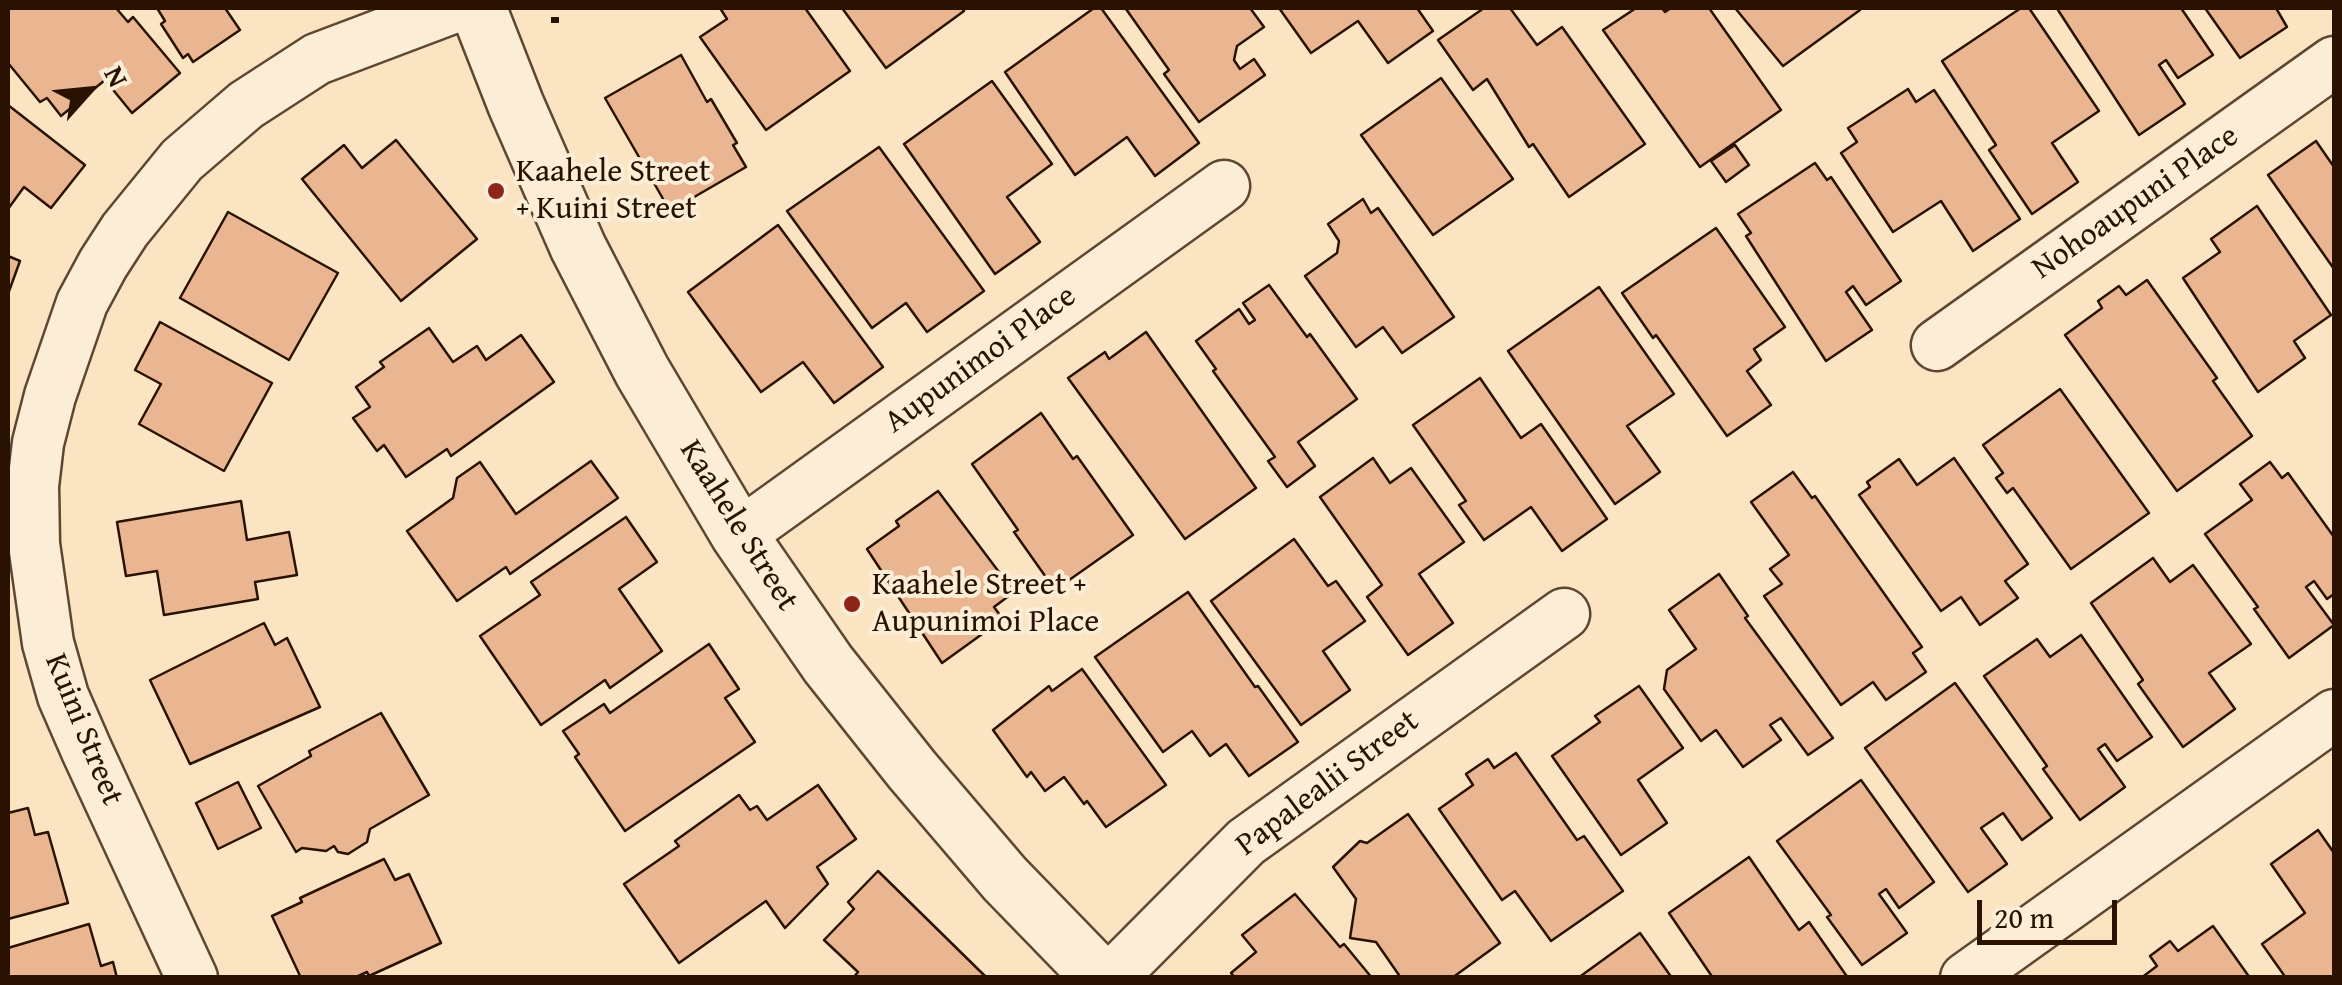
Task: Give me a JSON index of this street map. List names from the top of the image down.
{
  "streets": {
    "street": [
      "Nohoaupuni Place",
      "Aupunimoi Place",
      "Kaahele Street",
      "Kuini Street",
      "Papalealii Street"
    ]
  },
  "crossings": [
    ["Aupunimoi Place", "Kaahele Street"]
  ],
  "places": ["Kaahele Street + Kuini Street", "Kaahele Street + Aupunimoi Place"],
  "scale_bar": "20 m",
  "north": "top right"
}
